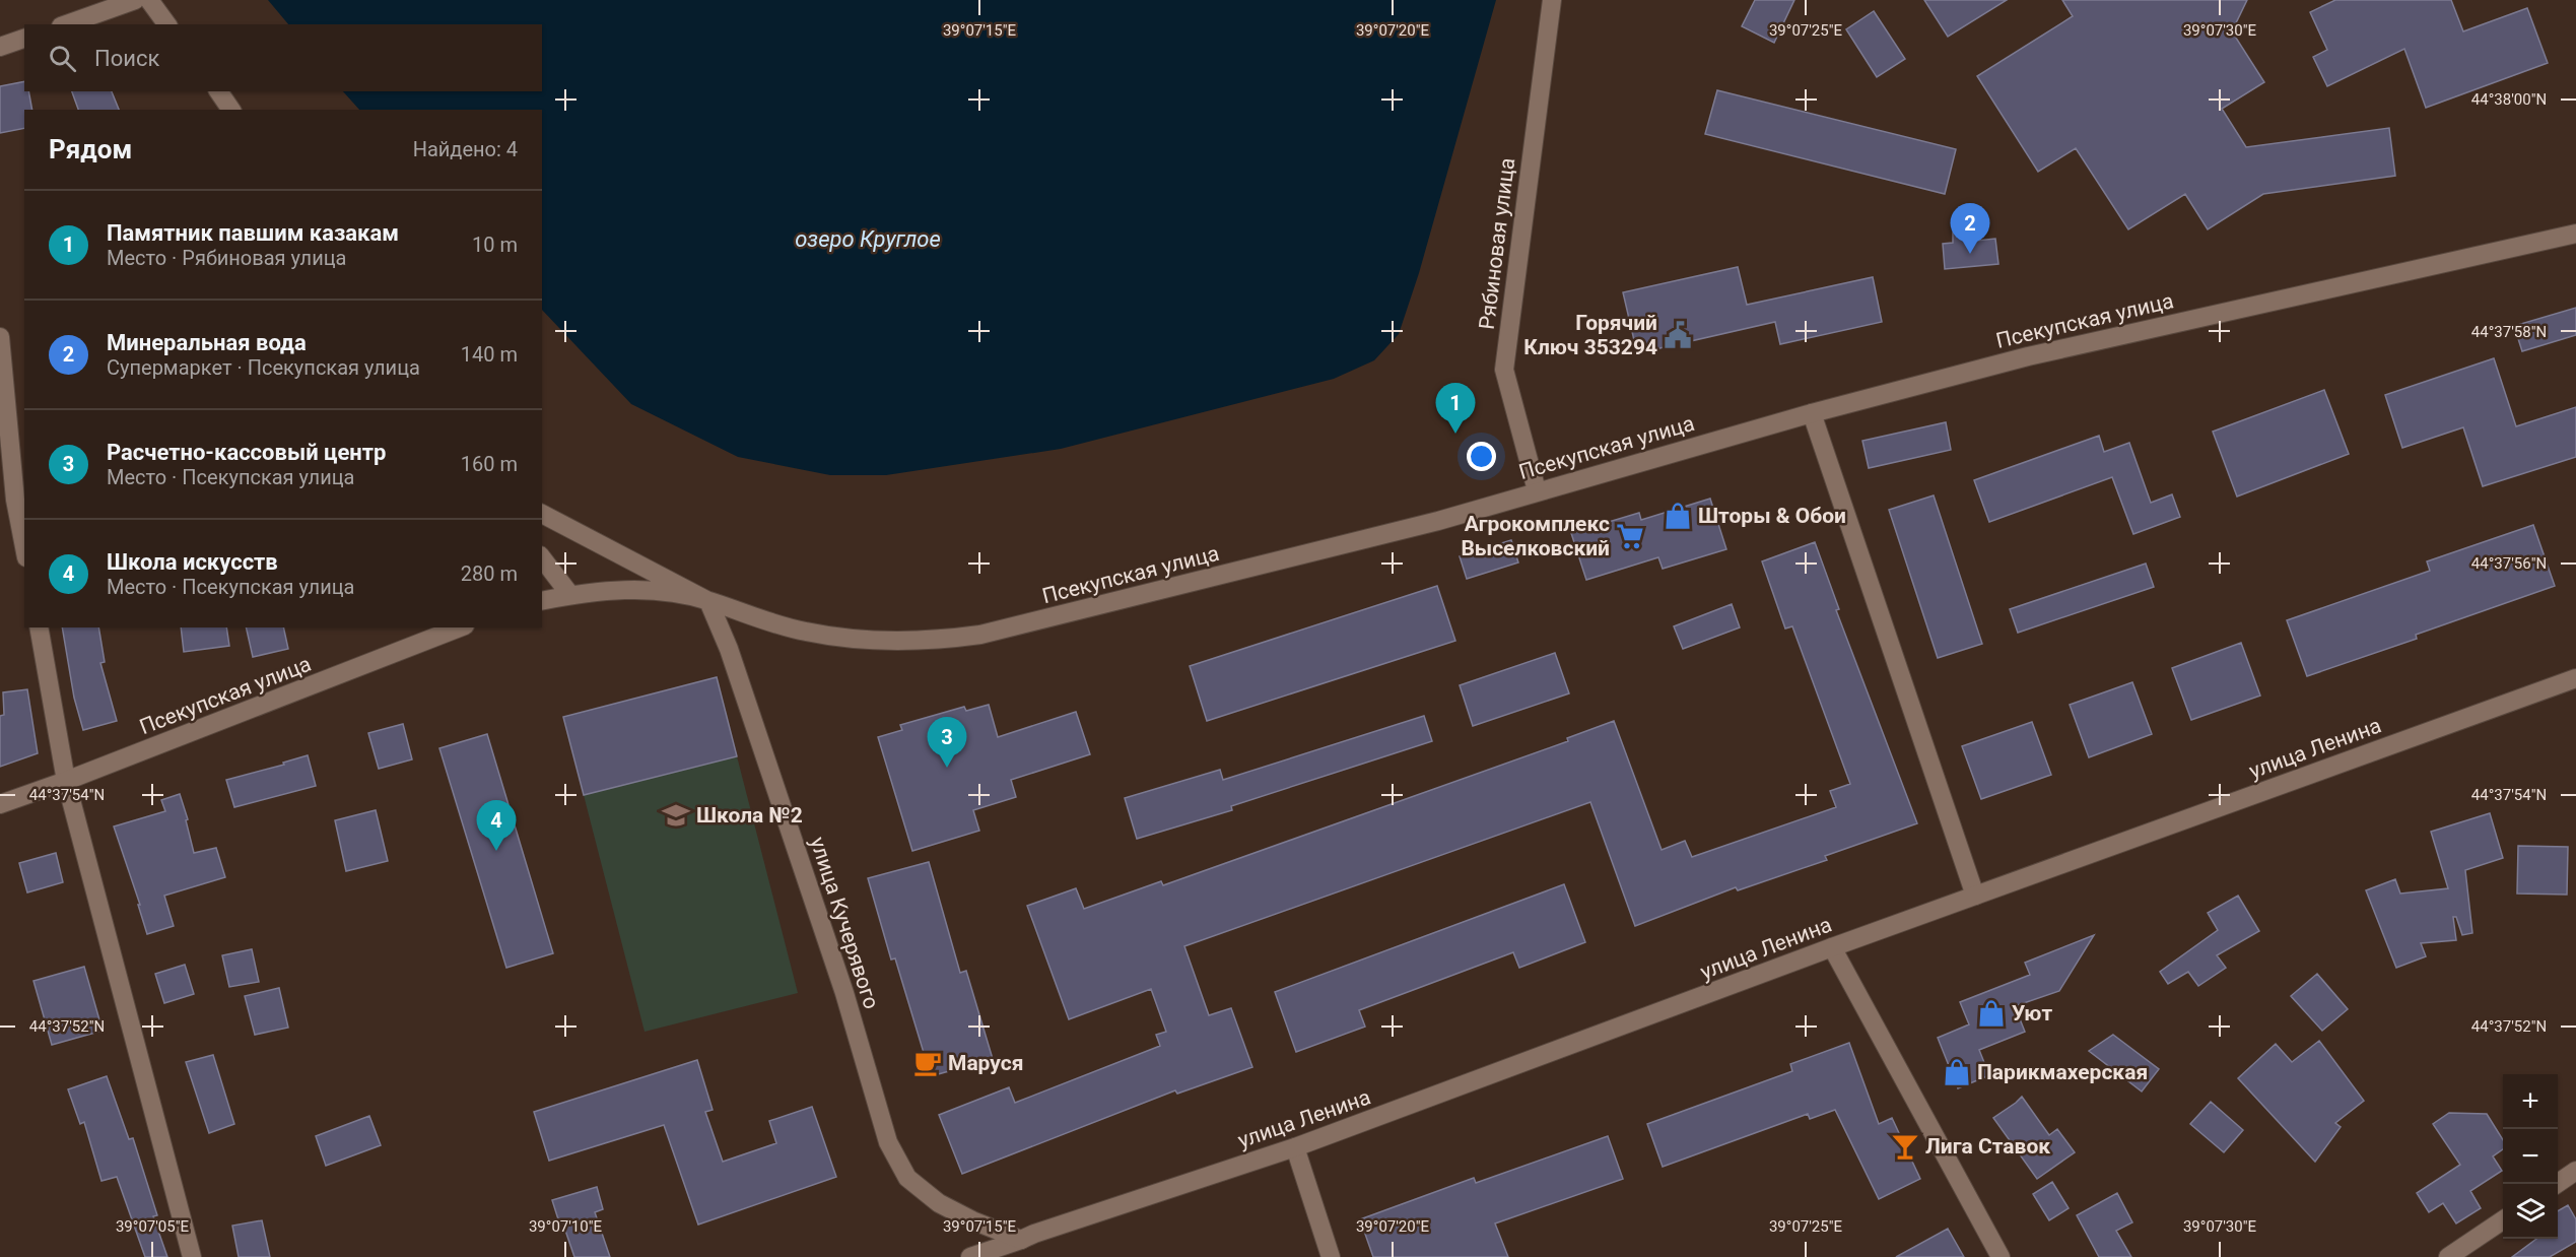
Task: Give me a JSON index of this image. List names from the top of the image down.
{
  "streets": {
    "street": [
      "Рябиновая улица",
      "Псекупская улица",
      "улица Ленина",
      "улица Кучерявого"
    ]
  },
  "crossings": [
    ["Рябиновая улица", "Псекупская улица"],
    ["Псекупская улица", "улица Кучерявого"],
    ["улица Ленина", "улица Кучерявого"]
  ],
  "water": ["озеро Круглое"],
  "places": {
    "public building": ["Горячий Ключ 353294"],
    "shop": ["Шторы & Обои", "Уют", "Парикмахерская"],
    "supermarket": ["Агрокомплекс Выселковский"],
    "school or university": ["Школа №2"],
    "cafe": ["Маруся"],
    "bar": ["Лига Ставок"]
  },
  "page": {
    "search": "Поиск",
    "heading": ["Рядом", "Найдено: 4"],
    "list": [
      {
        "mark": "1",
        "name": "Памятник павшим казакам",
        "note": "Место · Рябиновая улица",
        "value": "10 m"
      },
      {
        "mark": "2",
        "name": "Минеральная вода",
        "note": "Супермаркет · Псекупская улица",
        "value": "140 m"
      },
      {
        "mark": "3",
        "name": "Расчетно-кассовый центр",
        "note": "Место · Псекупская улица",
        "value": "160 m"
      },
      {
        "mark": "4",
        "name": "Школа искусств",
        "note": "Место · Псекупская улица",
        "value": "280 m"
      }
    ],
    "pins": [
      "2",
      "1",
      "3",
      "4"
    ],
    "map_buttons": ["+", "−"]
  },
  "coordinates": [
    "39°07'15\"E",
    "39°07'20\"E",
    "39°07'25\"E",
    "39°07'30\"E",
    "44°38'00\"N",
    "44°37'58\"N",
    "44°37'56\"N",
    "44°37'54\"N",
    "44°37'52\"N",
    "39°07'05\"E",
    "39°07'10\"E"
  ]
}
